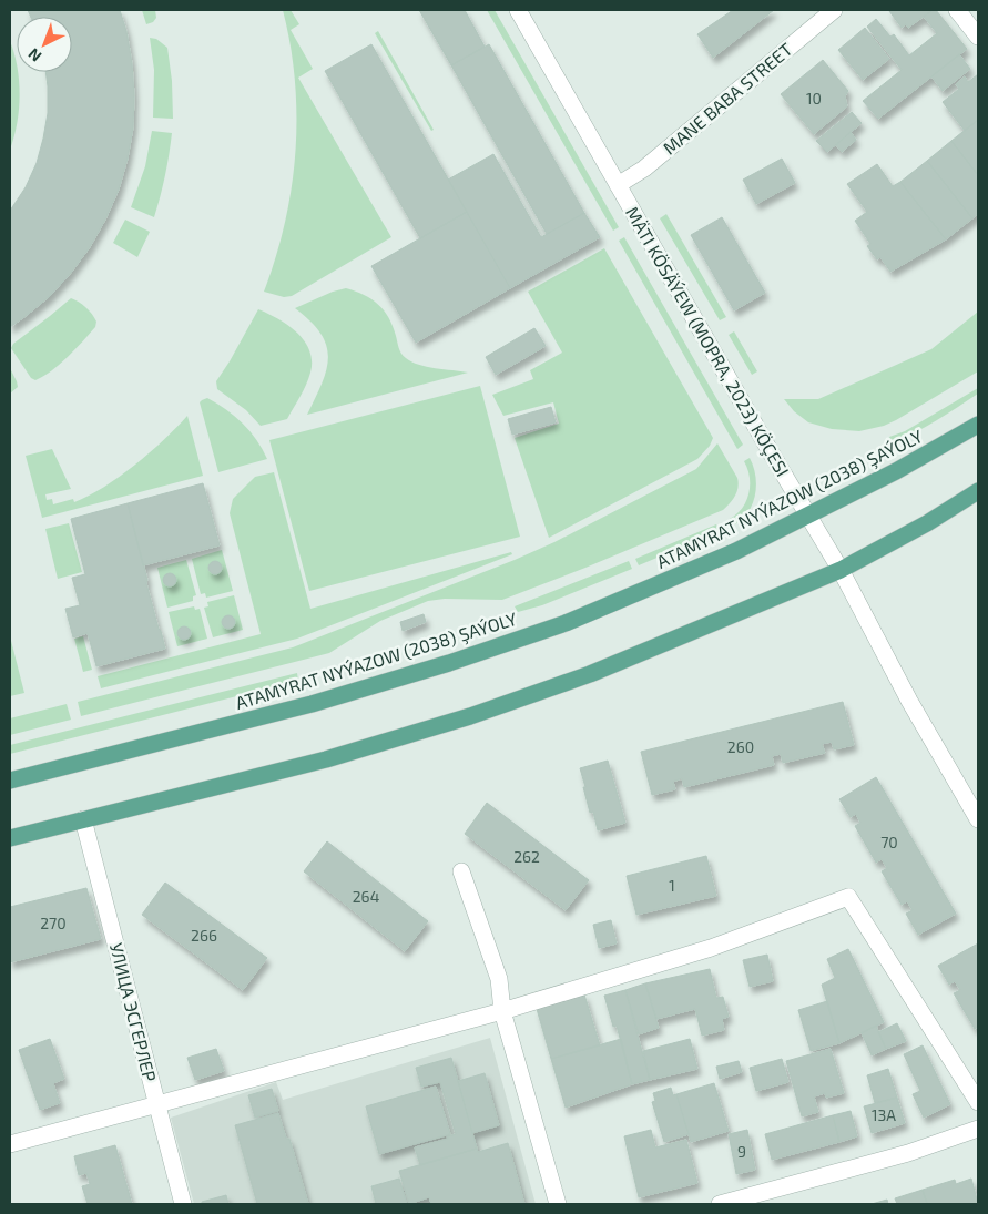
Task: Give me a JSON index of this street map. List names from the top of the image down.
{
  "streets": {
    "main road": ["ATAMYRAT NYÝAZOW (2038) ŞAÝOLY"],
    "street": ["MANE BABA STREET", "MÄTI KÖSÄÝEW (MOPRA, 2023) KÖÇESI", "УЛИЦА ЭСГЕРЛЕР"]
  },
  "crossings": [
    ["MANE BABA STREET", "MÄTI KÖSÄÝEW (MOPRA, 2023) KÖÇESI"],
    ["MÄTI KÖSÄÝEW (MOPRA, 2023) KÖÇESI", "ATAMYRAT NYÝAZOW (2038) ŞAÝOLY"]
  ],
  "house_numbers": [
    "10",
    "260",
    "70",
    "262",
    "1",
    "264",
    "270",
    "266",
    "13A",
    "9"
  ],
  "north": "bottom left"
}
